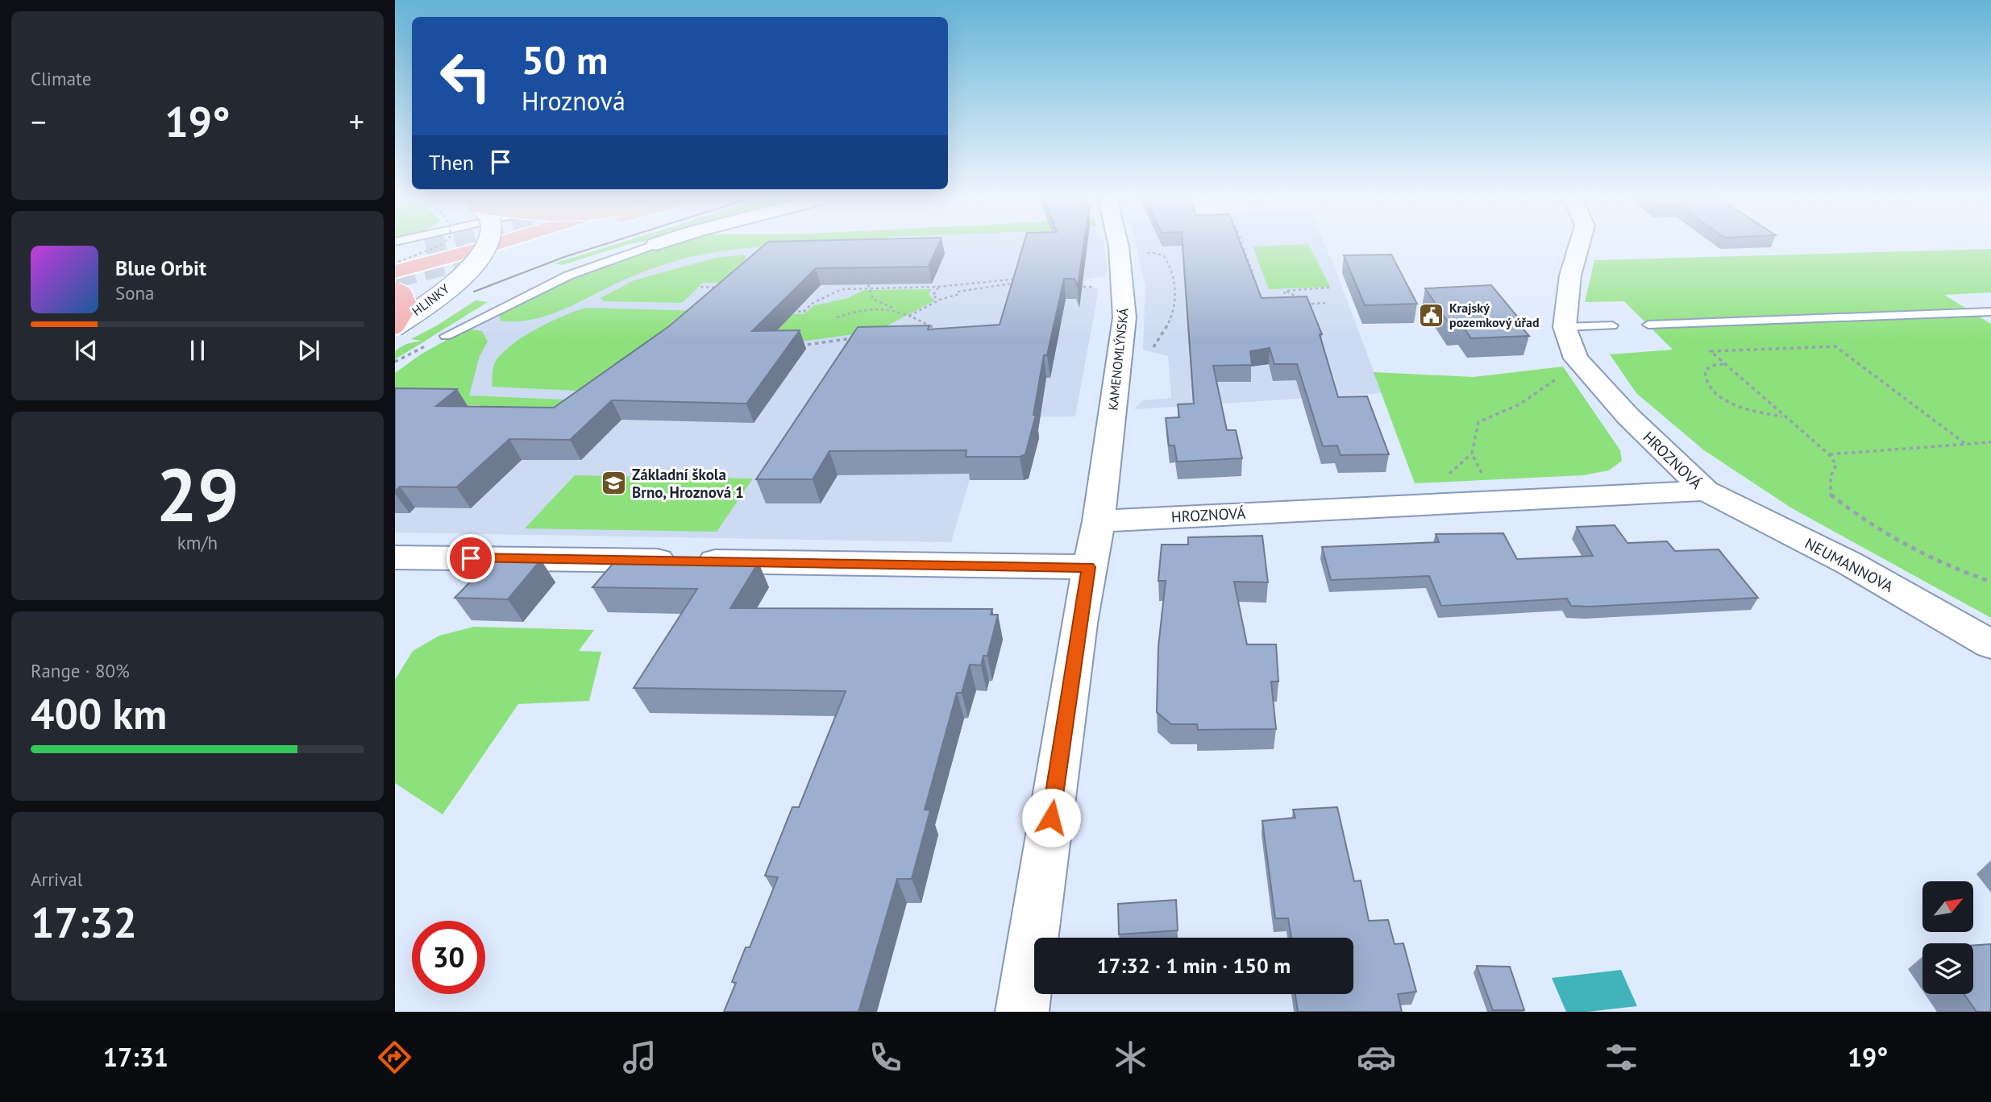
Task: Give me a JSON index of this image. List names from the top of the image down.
{
  "streets": {
    "street": [
      "HLINKY",
      "KAMENOMLÝNSKÁ",
      "HROZNOVÁ",
      "NEUMANNOVA"
    ]
  },
  "crossings": [
    ["KAMENOMLÝNSKÁ", "HROZNOVÁ"],
    ["HROZNOVÁ", "NEUMANNOVA"]
  ],
  "places": {
    "public building": ["Krajský pozemkový úřad"],
    "school or university": ["Základní škola Brno, Hroznová 1"]
  },
  "north": "top right",
  "page": {
    "tile": [
      "Climate",
      ["29", "km/h"],
      ["Range · 80%", "400 km"],
      ["Arrival", "17:32"]
    ],
    "turn": ["50 m", "Hroznová"],
    "heat": ["−", "19°", "+"],
    "then": "Then",
    "song": ["Blue Orbit", "Sona"],
    "limit": "30",
    "trip": "17:32 · 1 min · 150 m",
    "tabs": ["17:31", "19°"]
  }
}
